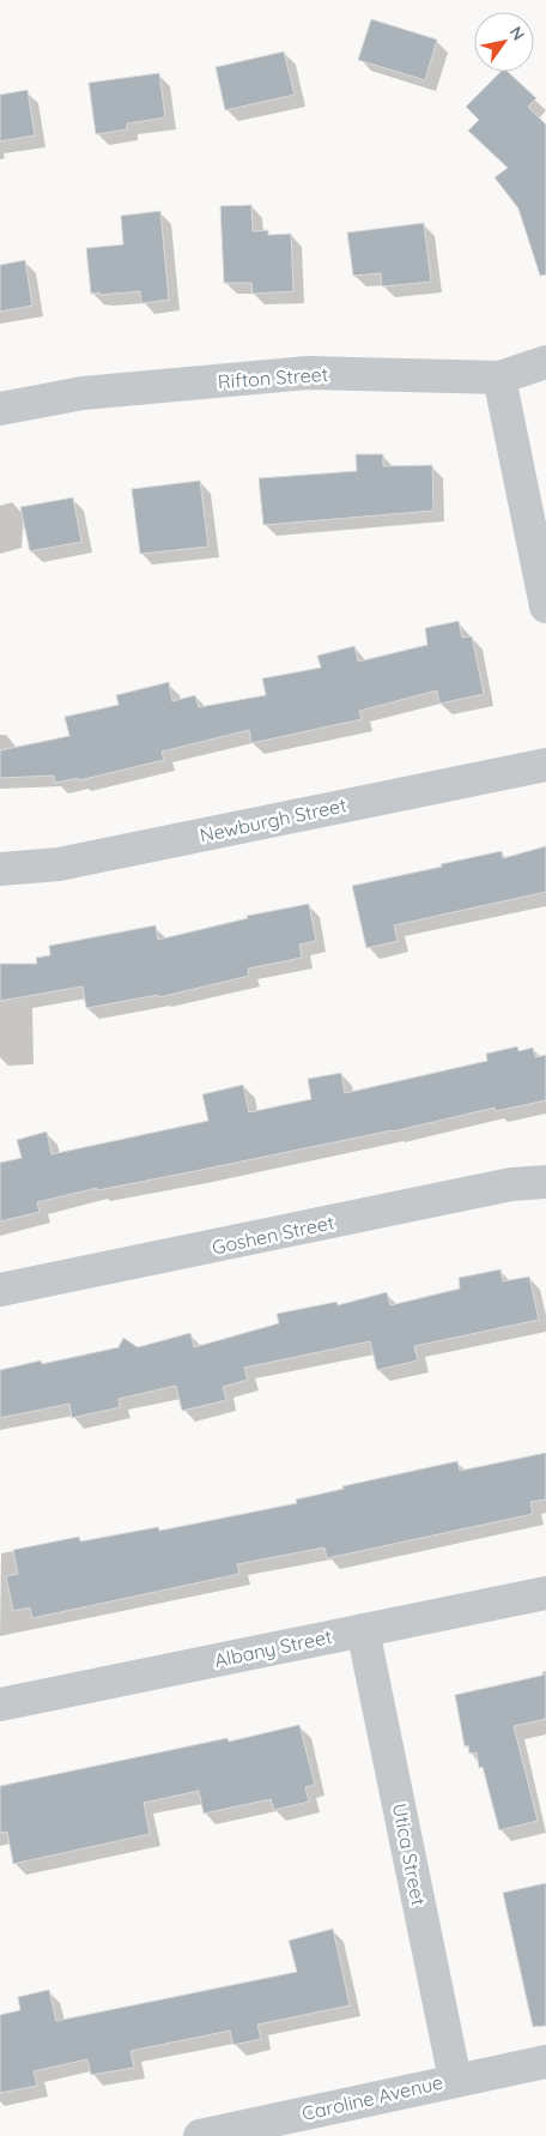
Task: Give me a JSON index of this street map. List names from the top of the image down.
{
  "streets": {
    "street": [
      "Rifton Street",
      "Newburgh Street",
      "Goshen Street",
      "Albany Street",
      "Utica Street",
      "Caroline Avenue"
    ]
  },
  "crossings": [
    ["Albany Street", "Utica Street"],
    ["Utica Street", "Caroline Avenue"]
  ],
  "north": "top right"
}
